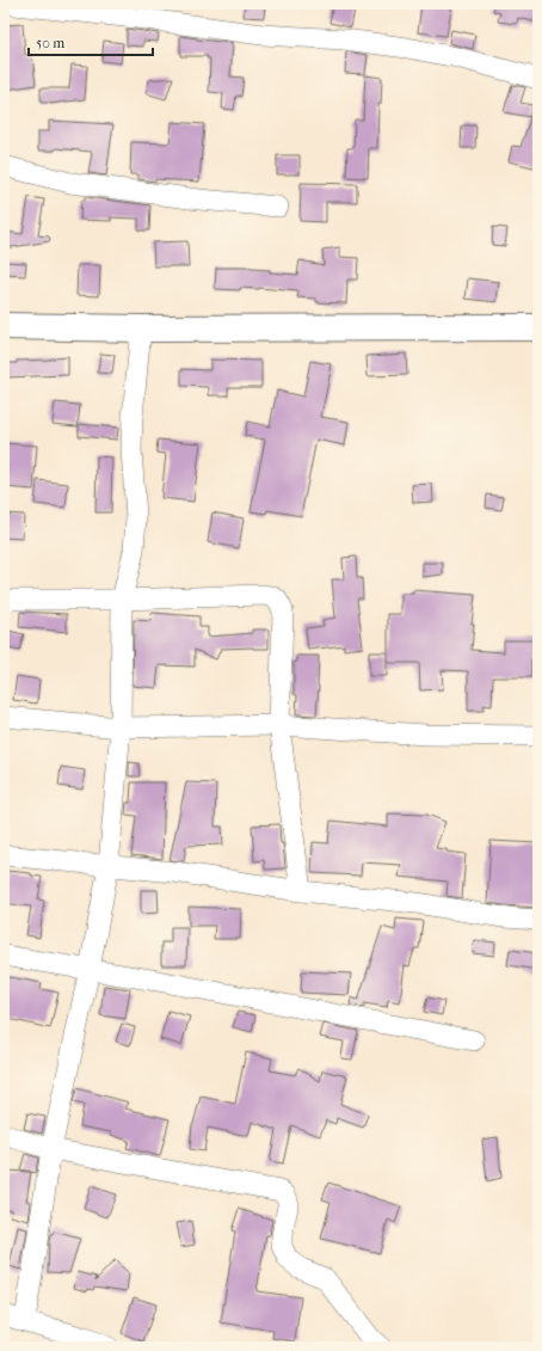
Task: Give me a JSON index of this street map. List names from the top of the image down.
{
  "scale_bar": "50 m"
}
